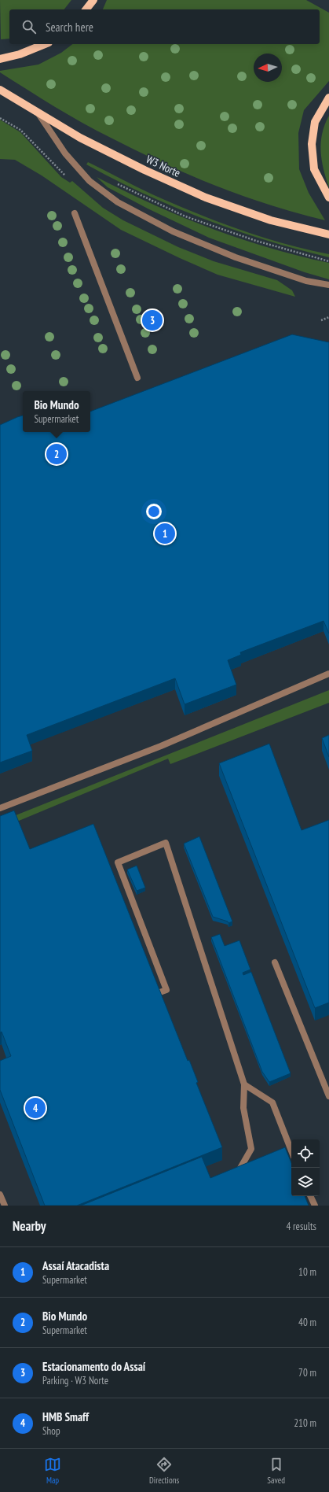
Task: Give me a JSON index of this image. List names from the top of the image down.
{
  "streets": {
    "main road": ["W3 Norte"]
  },
  "north": "left",
  "page": {
    "search": "Search here",
    "pins": [
      "3",
      "2",
      "1",
      "4"
    ],
    "popup": ["Bio Mundo", "Supermarket"],
    "heading": ["Nearby", "4 results"],
    "list": [
      {
        "mark": "1",
        "name": "Assaí Atacadista",
        "note": "Supermarket",
        "value": "10 m"
      },
      {
        "mark": "2",
        "name": "Bio Mundo",
        "note": "Supermarket",
        "value": "40 m"
      },
      {
        "mark": "3",
        "name": "Estacionamento do Assaí",
        "note": "Parking · W3 Norte",
        "value": "70 m"
      },
      {
        "mark": "4",
        "name": "HMB Smaff",
        "note": "Shop",
        "value": "210 m"
      }
    ],
    "nav": ["Map", "Directions", "Saved"]
  }
}
